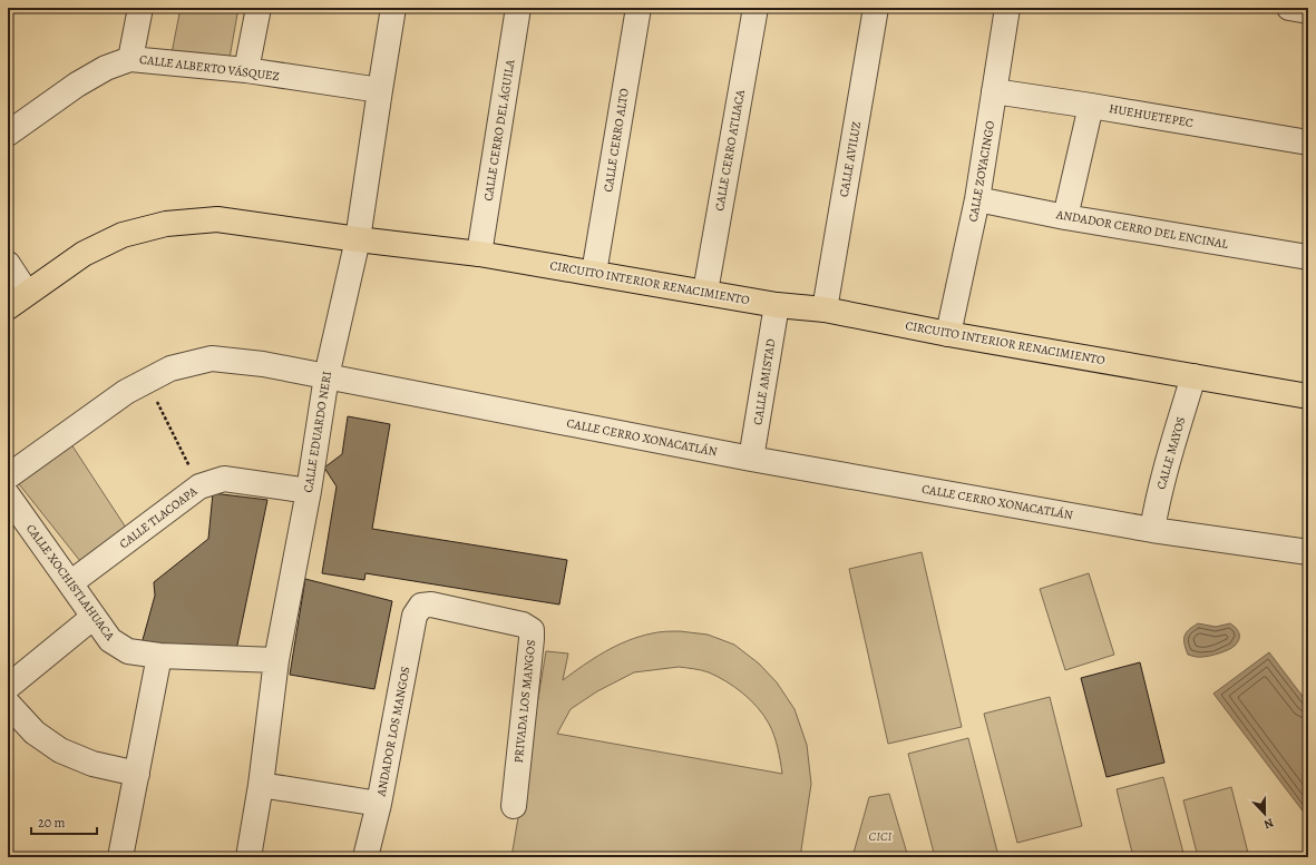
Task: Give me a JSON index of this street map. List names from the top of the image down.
{
  "streets": {
    "main road": ["CIRCUITO INTERIOR RENACIMIENTO"],
    "street": [
      "CALLE ALBERTO VÁSQUEZ",
      "HUEHUETEPEC",
      "CALLE CERRO DEL ÁGUILA",
      "CALLE CERRO ALTO",
      "CALLE CERRO ATLIACA",
      "CALLE AVILUZ",
      "CALLE ZOYACINGO",
      "ANDADOR CERRO DEL ENCINAL",
      "CALLE AMISTAD",
      "CALLE EDUARDO NERI",
      "CALLE CERRO XONACATLÁN",
      "CALLE MAYOS",
      "CALLE TLACOAPA",
      "CALLE XOCHISTLAHUACA",
      "PRIVADA LOS MANGOS",
      "ANDADOR LOS MANGOS"
    ]
  },
  "crossings": [
    ["CALLE ALBERTO VÁSQUEZ", "CALLE EDUARDO NERI"],
    ["HUEHUETEPEC", "CALLE ZOYACINGO"],
    ["CALLE CERRO DEL ÁGUILA", "CIRCUITO INTERIOR RENACIMIENTO"],
    ["CALLE CERRO ALTO", "CIRCUITO INTERIOR RENACIMIENTO"],
    ["CALLE CERRO ATLIACA", "CIRCUITO INTERIOR RENACIMIENTO"],
    ["CALLE AVILUZ", "CIRCUITO INTERIOR RENACIMIENTO"],
    ["CALLE ZOYACINGO", "ANDADOR CERRO DEL ENCINAL"],
    ["CALLE ZOYACINGO", "CIRCUITO INTERIOR RENACIMIENTO"],
    ["CIRCUITO INTERIOR RENACIMIENTO", "CALLE AMISTAD"],
    ["CIRCUITO INTERIOR RENACIMIENTO", "CALLE EDUARDO NERI"],
    ["CIRCUITO INTERIOR RENACIMIENTO", "CALLE MAYOS"],
    ["CALLE AMISTAD", "CALLE CERRO XONACATLÁN"],
    ["CALLE EDUARDO NERI", "CALLE CERRO XONACATLÁN"],
    ["CALLE EDUARDO NERI", "CALLE TLACOAPA"],
    ["CALLE EDUARDO NERI", "CALLE XOCHISTLAHUACA"],
    ["CALLE CERRO XONACATLÁN", "CALLE MAYOS"],
    ["CALLE TLACOAPA", "CALLE XOCHISTLAHUACA"],
    ["PRIVADA LOS MANGOS", "ANDADOR LOS MANGOS"]
  ],
  "parks": ["CICI"],
  "scale_bar": "20 m",
  "north": "bottom"
}
